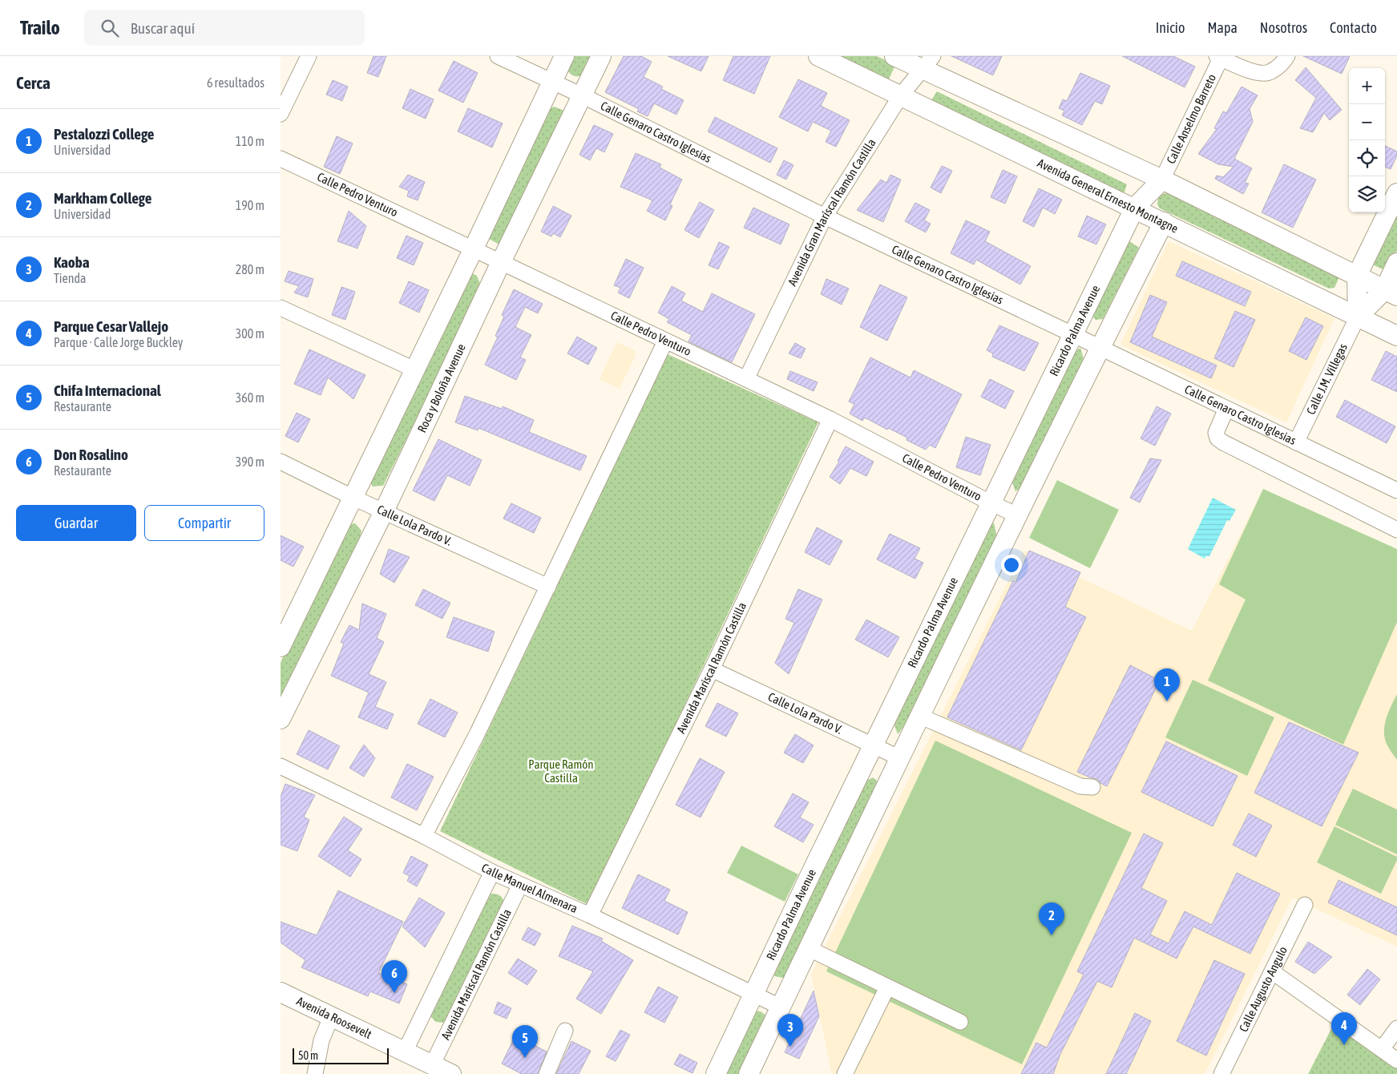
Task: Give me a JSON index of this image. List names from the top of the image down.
{
  "streets": {
    "main road": [
      "Avenida General Ernesto Montagne",
      "Ricardo Palma Avenue",
      "Roca y Boloña Avenue",
      "Avenida Roosevelt"
    ],
    "street": [
      "Calle Anselmo Barreto",
      "Calle Genaro Castro Iglesias",
      "Calle Pedro Venturo",
      "Avenida Gran Maríscal Ramón Castilla",
      "Calle J.M. Villegas",
      "Calle Lola Pardo V.",
      "Avenida Mariscal Ramón Castilla",
      "Calle Manuel Almenara",
      "Calle Augusto Angulo"
    ]
  },
  "crossings": [
    ["Calle Anselmo Barreto", "Ricardo Palma Avenue"],
    ["Calle Genaro Castro Iglesias", "Avenida Gran Maríscal Ramón Castilla"],
    ["Calle Genaro Castro Iglesias", "Ricardo Palma Avenue"],
    ["Calle Genaro Castro Iglesias", "Calle J.M. Villegas"],
    ["Calle Genaro Castro Iglesias", "Roca y Boloña Avenue"],
    ["Calle Pedro Venturo", "Avenida Gran Maríscal Ramón Castilla"],
    ["Calle Pedro Venturo", "Ricardo Palma Avenue"],
    ["Calle Pedro Venturo", "Roca y Boloña Avenue"],
    ["Calle Pedro Venturo", "Avenida Mariscal Ramón Castilla"],
    ["Avenida General Ernesto Montagne", "Avenida Gran Maríscal Ramón Castilla"],
    ["Avenida General Ernesto Montagne", "Ricardo Palma Avenue"],
    ["Avenida General Ernesto Montagne", "Calle J.M. Villegas"],
    ["Ricardo Palma Avenue", "Calle Lola Pardo V."],
    ["Ricardo Palma Avenue", "Calle Manuel Almenara"],
    ["Roca y Boloña Avenue", "Calle Lola Pardo V."],
    ["Calle Lola Pardo V.", "Avenida Mariscal Ramón Castilla"],
    ["Avenida Mariscal Ramón Castilla", "Calle Manuel Almenara"],
    ["Avenida Mariscal Ramón Castilla", "Avenida Roosevelt"]
  ],
  "parks": ["Parque Ramón Castilla"],
  "scale_bar": "50 m",
  "page": {
    "header": "Trailo",
    "search": "Buscar aquí",
    "nav": [
      "Inicio",
      "Mapa",
      "Nosotros",
      "Contacto"
    ],
    "heading": ["Cerca", "6 resultados"],
    "map_buttons": ["+", "−"],
    "list": [
      {
        "mark": "1",
        "name": "Pestalozzi College",
        "note": "Universidad",
        "value": "110 m"
      },
      {
        "mark": "2",
        "name": "Markham College",
        "note": "Universidad",
        "value": "190 m"
      },
      {
        "mark": "3",
        "name": "Kaoba",
        "note": "Tienda",
        "value": "280 m"
      },
      {
        "mark": "4",
        "name": "Parque Cesar Vallejo",
        "note": "Parque · Calle Jorge Buckley",
        "value": "300 m"
      },
      {
        "mark": "5",
        "name": "Chifa Internacional",
        "note": "Restaurante",
        "value": "360 m"
      },
      {
        "mark": "6",
        "name": "Don Rosalino",
        "note": "Restaurante",
        "value": "390 m"
      }
    ],
    "buttons": ["Guardar", "Compartir"],
    "pins": [
      "1",
      "2",
      "6",
      "4",
      "3",
      "5"
    ],
    "scale": "50 m"
  }
}
